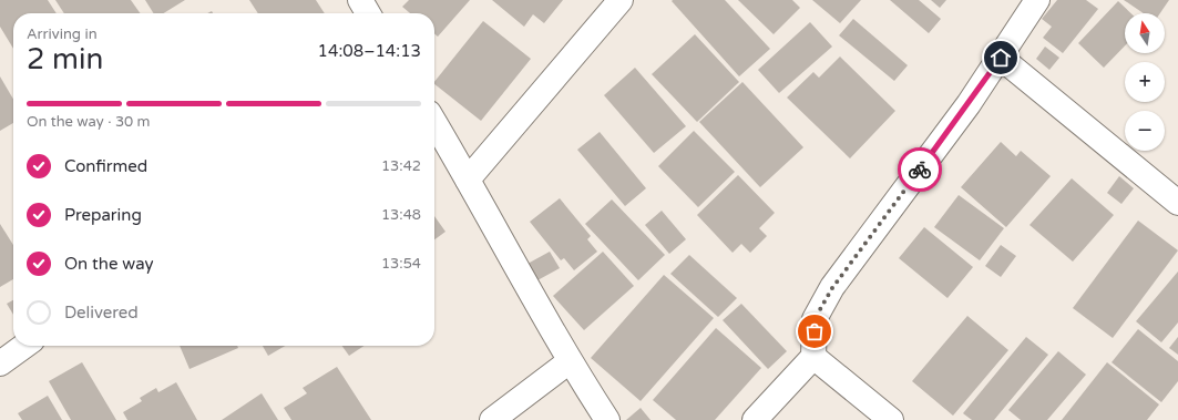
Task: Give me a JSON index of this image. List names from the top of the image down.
{
  "north": "top",
  "page": {
    "map_buttons": ["+", "−"],
    "heading": ["2 min", "Arriving in", "14:08–14:13"],
    "bar": "On the way · 30 m",
    "list": [
      ["Confirmed", "13:42"],
      ["Preparing", "13:48"],
      ["On the way", "13:54"],
      "Delivered"
    ]
  }
}
